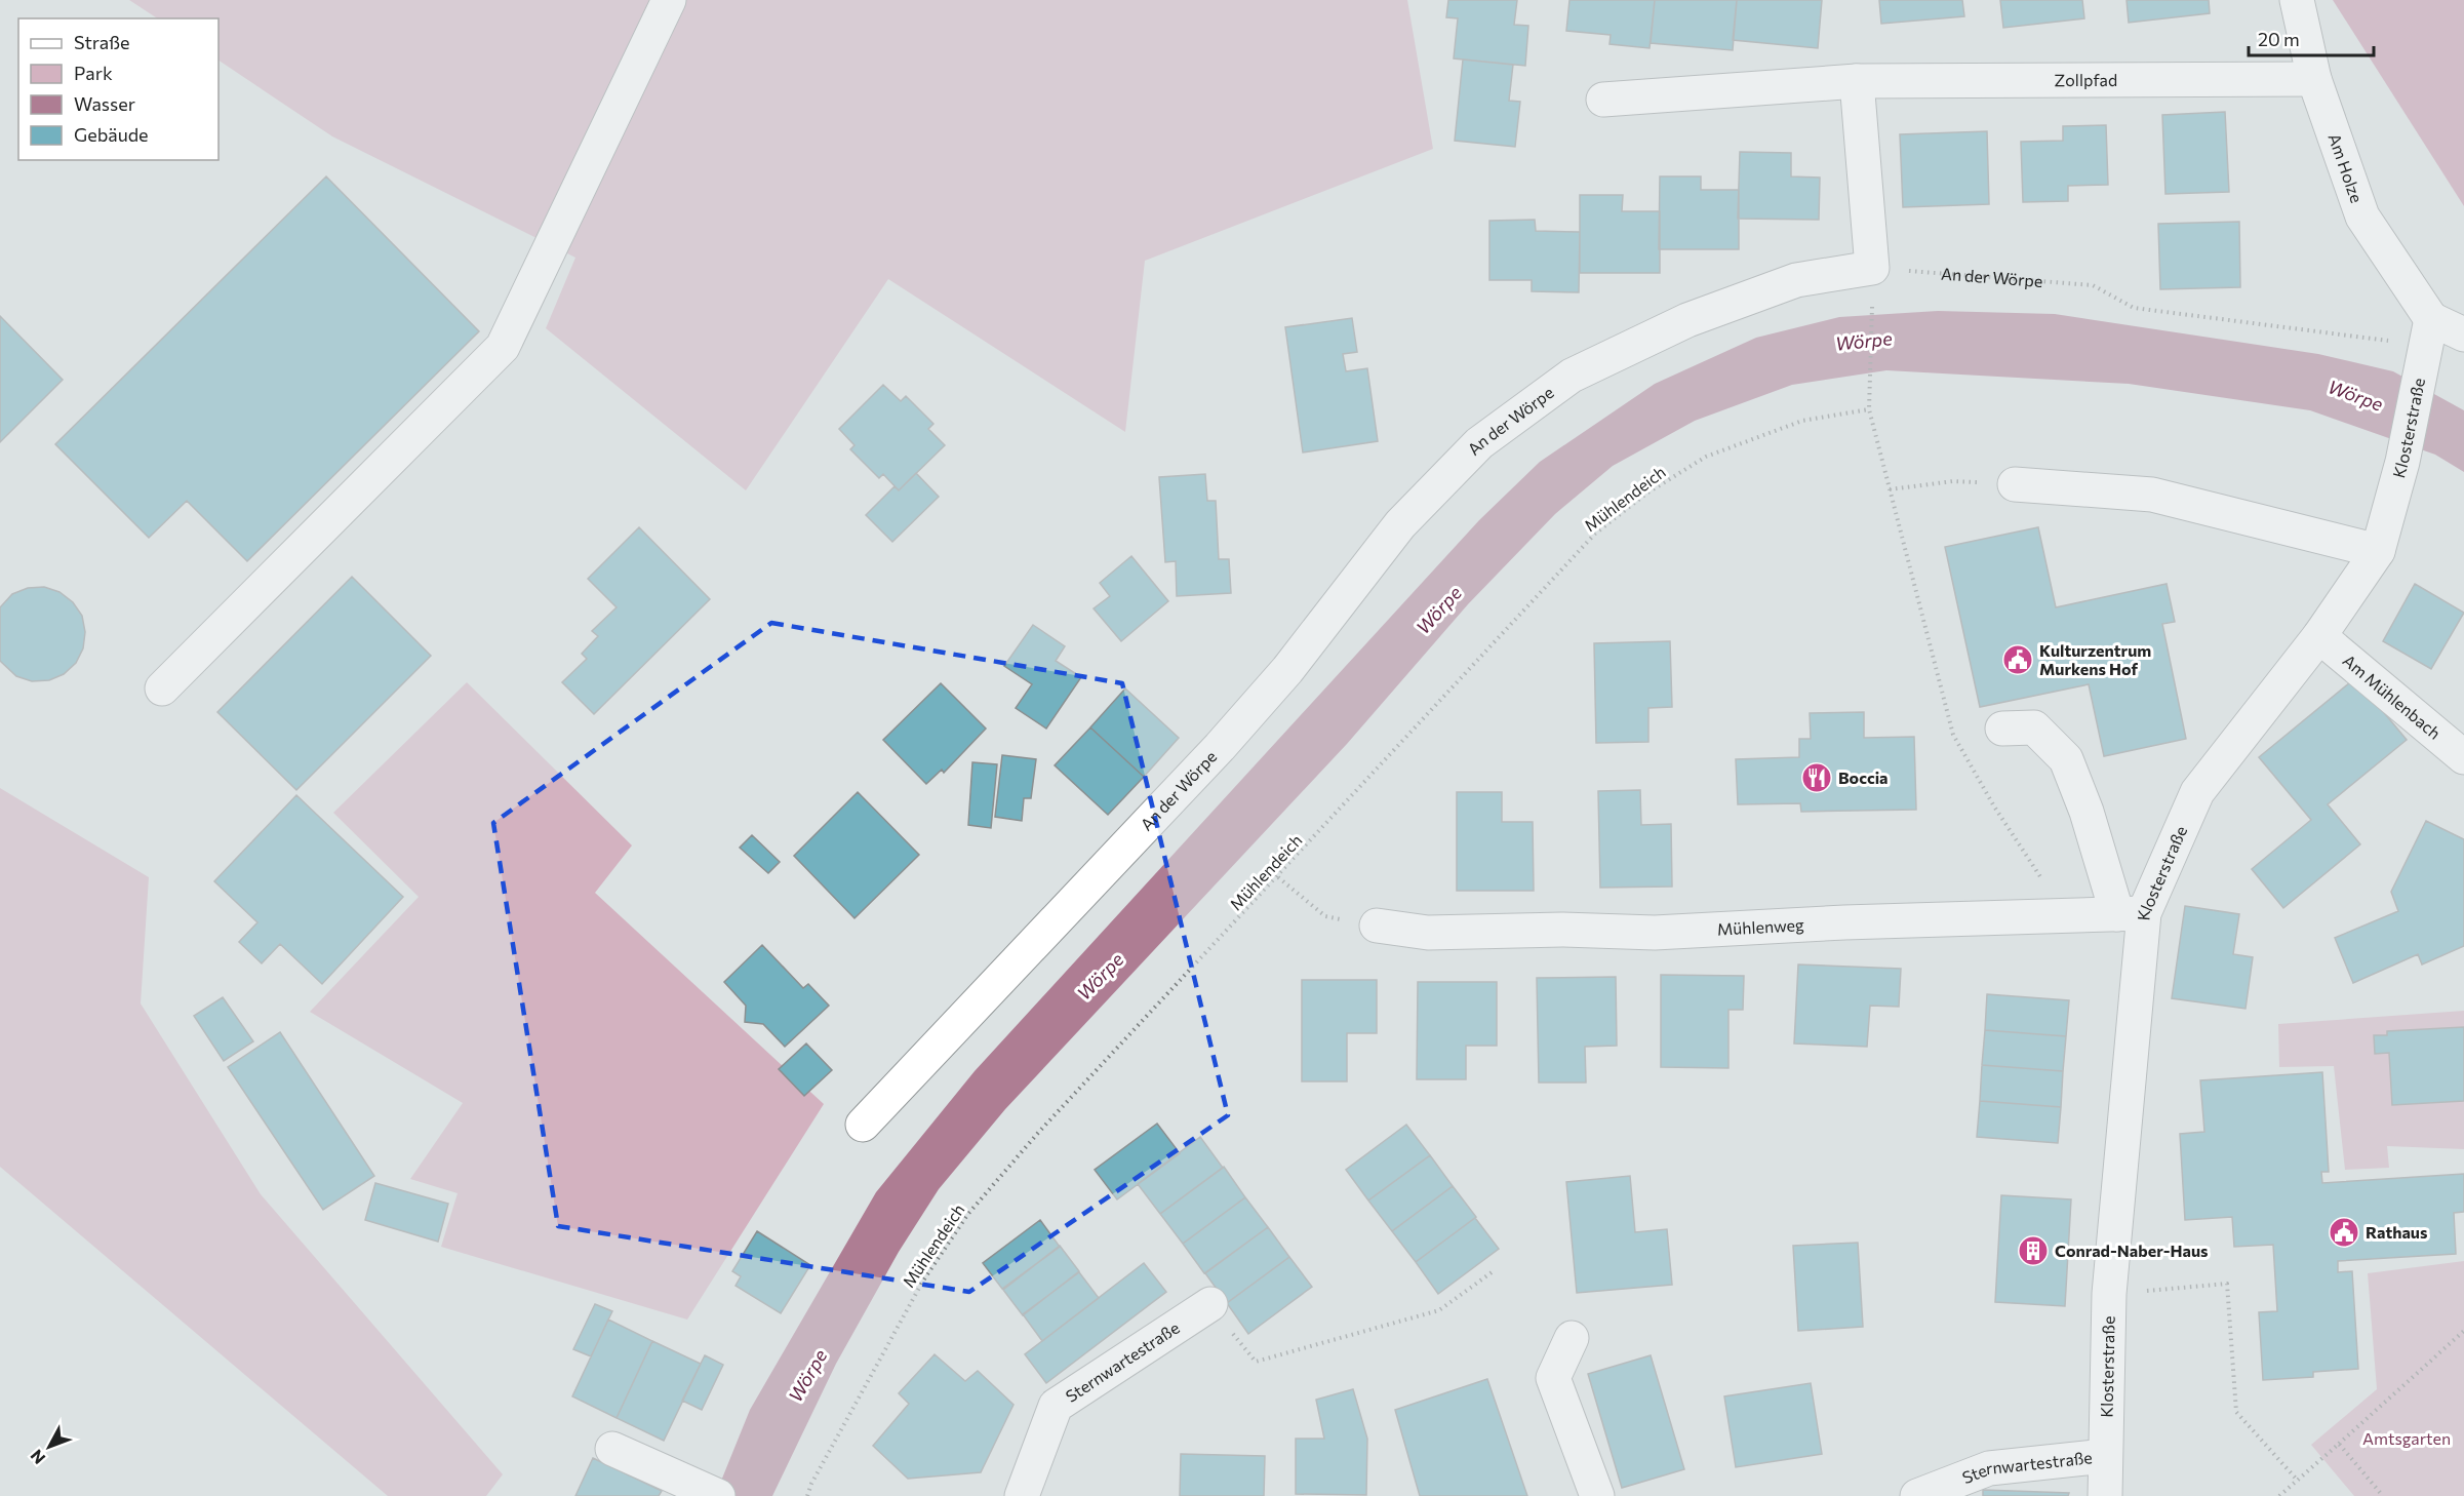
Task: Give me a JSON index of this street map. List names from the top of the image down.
{
  "streets": {
    "street": [
      "Zollpfad",
      "Am Holze",
      "An der Wörpe",
      "Klosterstraße",
      "Am Mühlenbach",
      "Mühlenweg",
      "Sternwartestraße"
    ],
    "path": ["Mühlendeich"]
  },
  "crossings": [
    ["Zollpfad", "Am Holze"],
    ["Am Holze", "An der Wörpe"],
    ["Am Holze", "Klosterstraße"],
    ["An der Wörpe", "Klosterstraße"],
    ["Klosterstraße", "Am Mühlenbach"],
    ["Klosterstraße", "Mühlenweg"],
    ["Klosterstraße", "Sternwartestraße"]
  ],
  "water": ["Wörpe"],
  "parks": ["Amtsgarten"],
  "places": {
    "public building": ["Kulturzentrum Murkens Hof", "Rathaus"],
    "restaurant": ["Boccia"],
    "building": ["Conrad-Naber-Haus"]
  },
  "legend": [
    "Straße",
    "Park",
    "Wasser",
    "Gebäude"
  ],
  "scale_bar": "20 m",
  "north": "bottom left"
}
